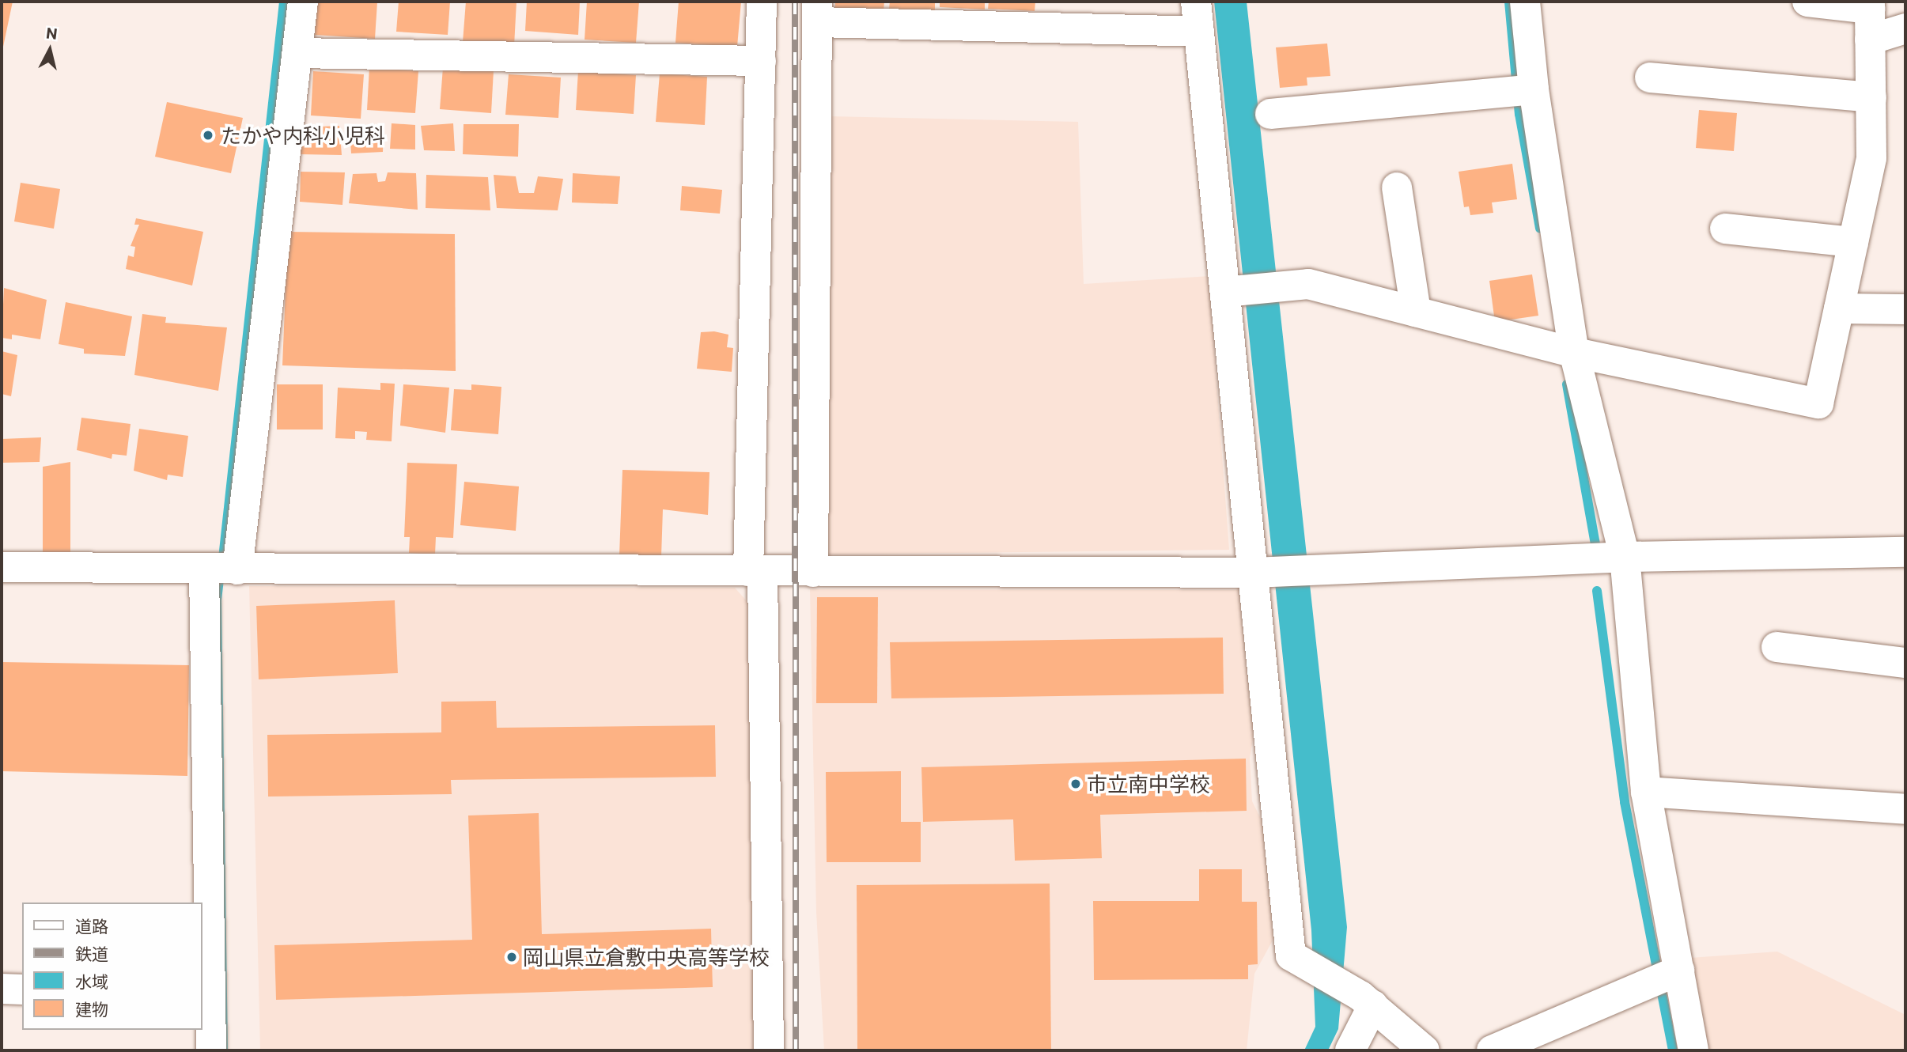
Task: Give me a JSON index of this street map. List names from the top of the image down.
{
  "places": ["たかや内科小児科", "市立南中学校", "岡山県立倉敷中央高等学校"],
  "legend": [
    "道路",
    "鉄道",
    "水域",
    "建物"
  ],
  "north": "top"
}
